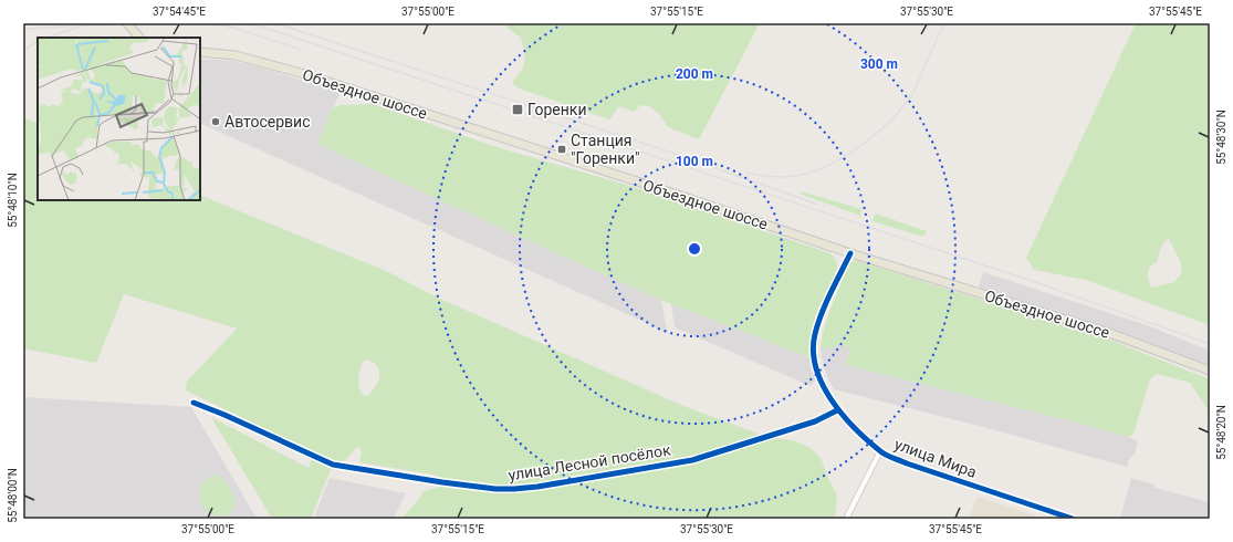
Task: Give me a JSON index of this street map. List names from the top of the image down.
{
  "streets": {
    "main road": ["Объездное шоссе"],
    "street": ["улица Мира", "улица Лесной посёлок"]
  },
  "crossings": [
    ["Объездное шоссе", "улица Мира"],
    ["улица Мира", "улица Лесной посёлок"]
  ],
  "places": {
    "transit": ["Горенки", "Станция \"Горенки\""],
    "other": ["Автосервис"]
  },
  "coordinates": [
    "37°54'45\"E",
    "37°55'00\"E",
    "37°55'15\"E",
    "37°55'30\"E",
    "37°55'45\"E",
    "55°48'30\"N",
    "55°48'10\"N",
    "55°48'20\"N",
    "55°48'00\"N"
  ],
  "rings": ["300 m", "200 m", "100 m"]
}
